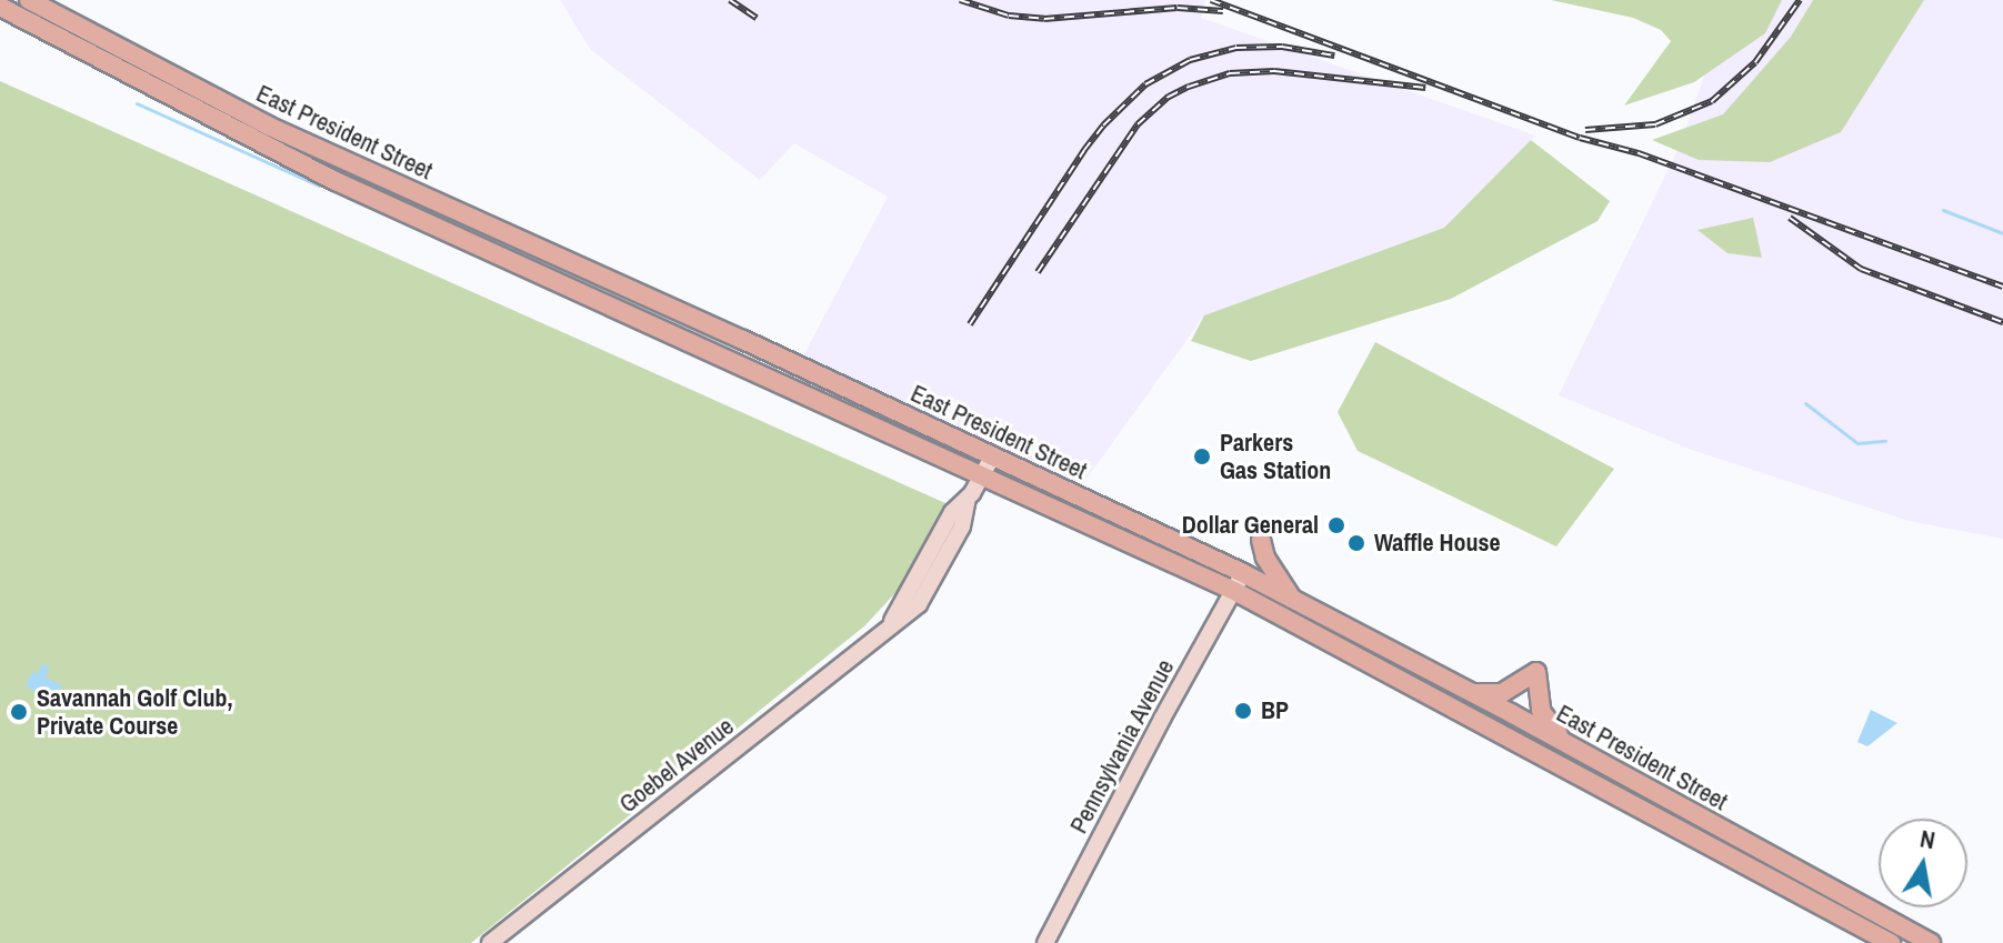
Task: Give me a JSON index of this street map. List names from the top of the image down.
{
  "streets": {
    "main road": ["East President Street"],
    "street": ["Pennsylvania Avenue", "Goebel Avenue"]
  },
  "crossings": [
    ["East President Street", "Pennsylvania Avenue"],
    ["East President Street", "Goebel Avenue"]
  ],
  "places": [
    "Parkers Gas Station",
    "Dollar General",
    "Waffle House",
    "BP",
    "Savannah Golf Club, Private Course"
  ],
  "north": "top"
}
